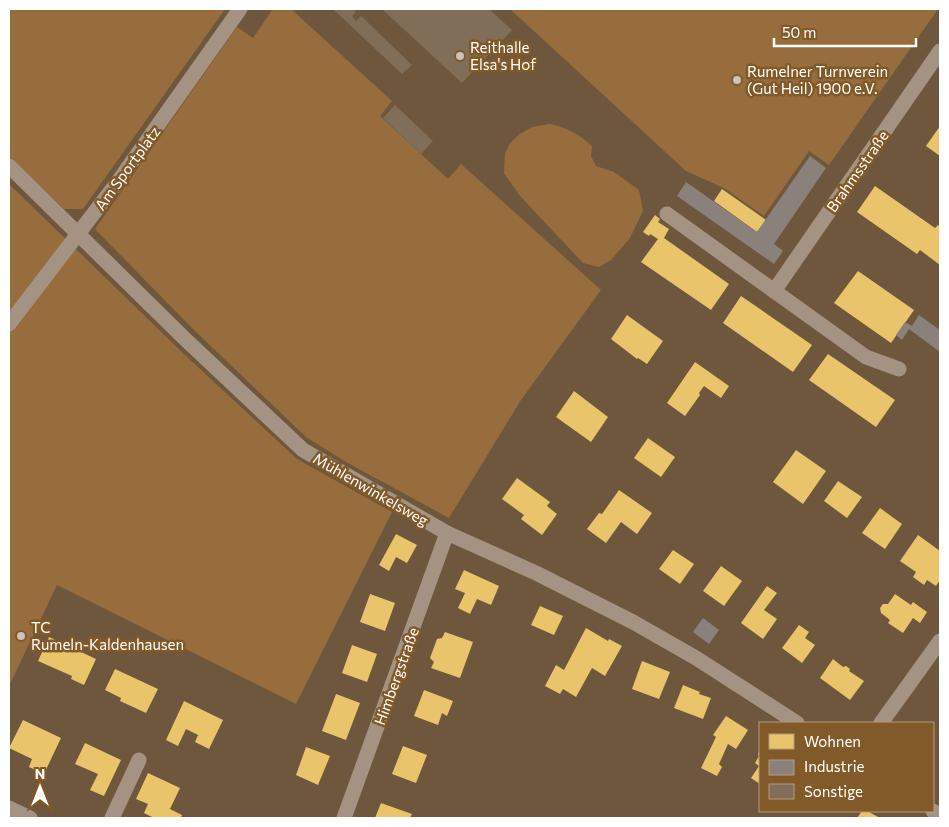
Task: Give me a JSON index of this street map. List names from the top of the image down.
{
  "streets": {
    "street": [
      "Am Sportplatz",
      "Brahmsstraße",
      "Mühlenwinkelsweg",
      "Himbergstraße"
    ]
  },
  "crossings": [
    ["Am Sportplatz", "Mühlenwinkelsweg"],
    ["Mühlenwinkelsweg", "Himbergstraße"]
  ],
  "places": ["Reithalle Elsa's Hof", "Rumelner Turnverein (Gut Heil) 1900 e.V.", "TC Rumeln-Kaldenhausen"],
  "legend": ["Wohnen", "Industrie", "Sonstige"],
  "scale_bar": "50 m",
  "north": "top"
}
